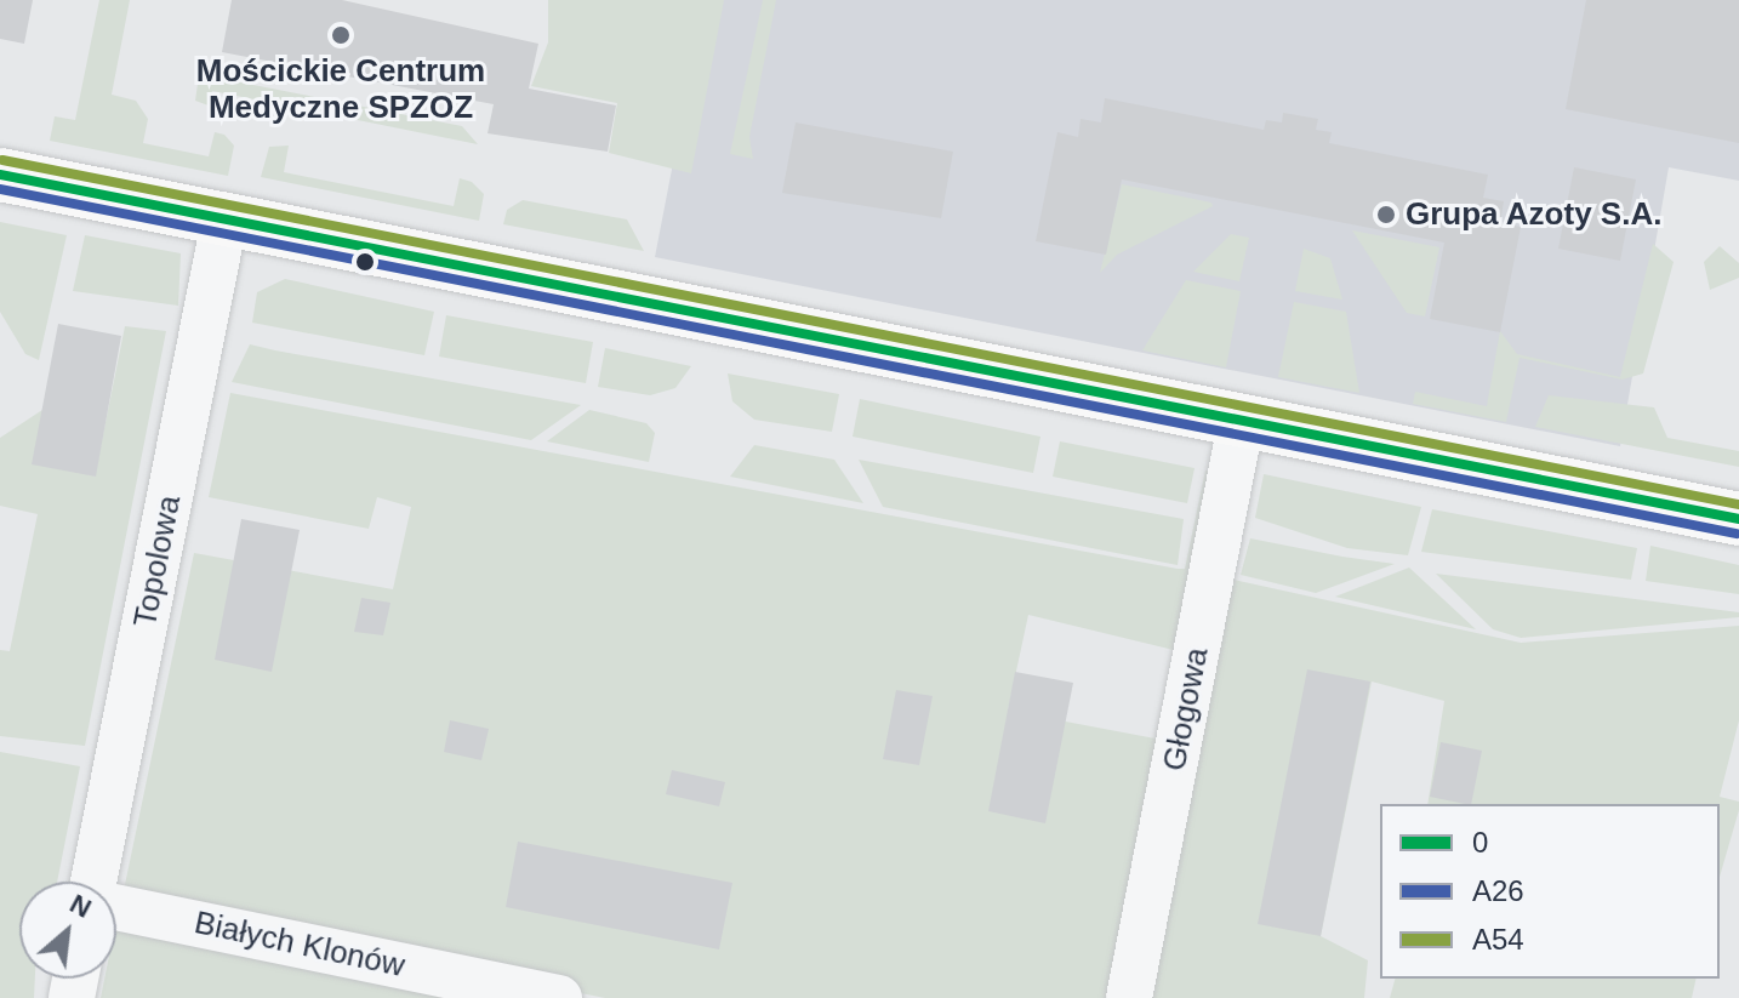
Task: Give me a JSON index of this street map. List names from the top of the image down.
{
  "streets": {
    "street": ["Topolowa", "Głogowa", "Białych Klonów"]
  },
  "places": ["Mościckie Centrum Medyczne SPZOZ", "Grupa Azoty S.A."],
  "lines": ["transit line A54", "transit line 0", "transit line A26"],
  "legend": ["0", "A26", "A54"],
  "north": "top right"
}
